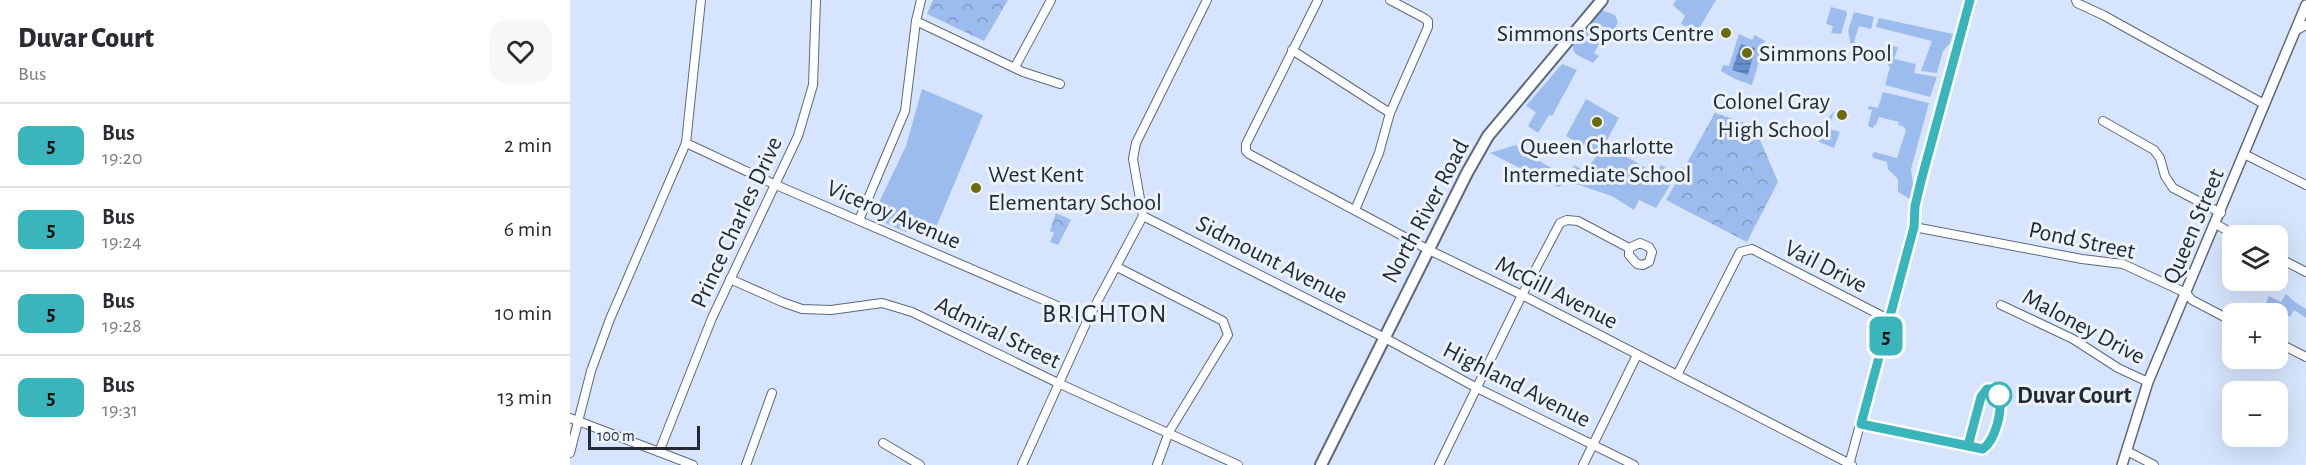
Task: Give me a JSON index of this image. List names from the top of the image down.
{
  "streets": {
    "main road": ["North River Road"],
    "street": [
      "Viceroy Avenue",
      "Prince Charles Drive",
      "Queen Street",
      "Pond Street",
      "Sidmount Avenue",
      "Vail Drive",
      "McGill Avenue",
      "Maloney Drive",
      "Admiral Street",
      "Highland Avenue"
    ]
  },
  "crossings": [
    ["North River Road", "Sidmount Avenue"],
    ["North River Road", "McGill Avenue"],
    ["North River Road", "Highland Avenue"],
    ["Viceroy Avenue", "Prince Charles Drive"],
    ["Prince Charles Drive", "Admiral Street"],
    ["Queen Street", "Pond Street"],
    ["Queen Street", "Maloney Drive"],
    ["Sidmount Avenue", "Highland Avenue"],
    ["Vail Drive", "McGill Avenue"]
  ],
  "districts": ["BRIGHTON"],
  "places": [
    "Simmons Sports Centre",
    "Simmons Pool",
    "Colonel Gray High School",
    "Queen Charlotte Intermediate School",
    "West Kent Elementary School",
    "Duvar Court"
  ],
  "lines": ["bus line 5"],
  "scale_bar": "100 m",
  "page": {
    "heading": ["Duvar Court", "Bus"],
    "on_map": "5",
    "list": [
      {
        "mark": "5",
        "name": "Bus",
        "note": "19:20",
        "value": "2 min"
      },
      {
        "mark": "5",
        "name": "Bus",
        "note": "19:24",
        "value": "6 min"
      },
      {
        "mark": "5",
        "name": "Bus",
        "note": "19:28",
        "value": "10 min"
      },
      {
        "mark": "5",
        "name": "Bus",
        "note": "19:31",
        "value": "13 min"
      }
    ],
    "map_buttons": ["+", "−"],
    "scale": "100 m"
  }
}
